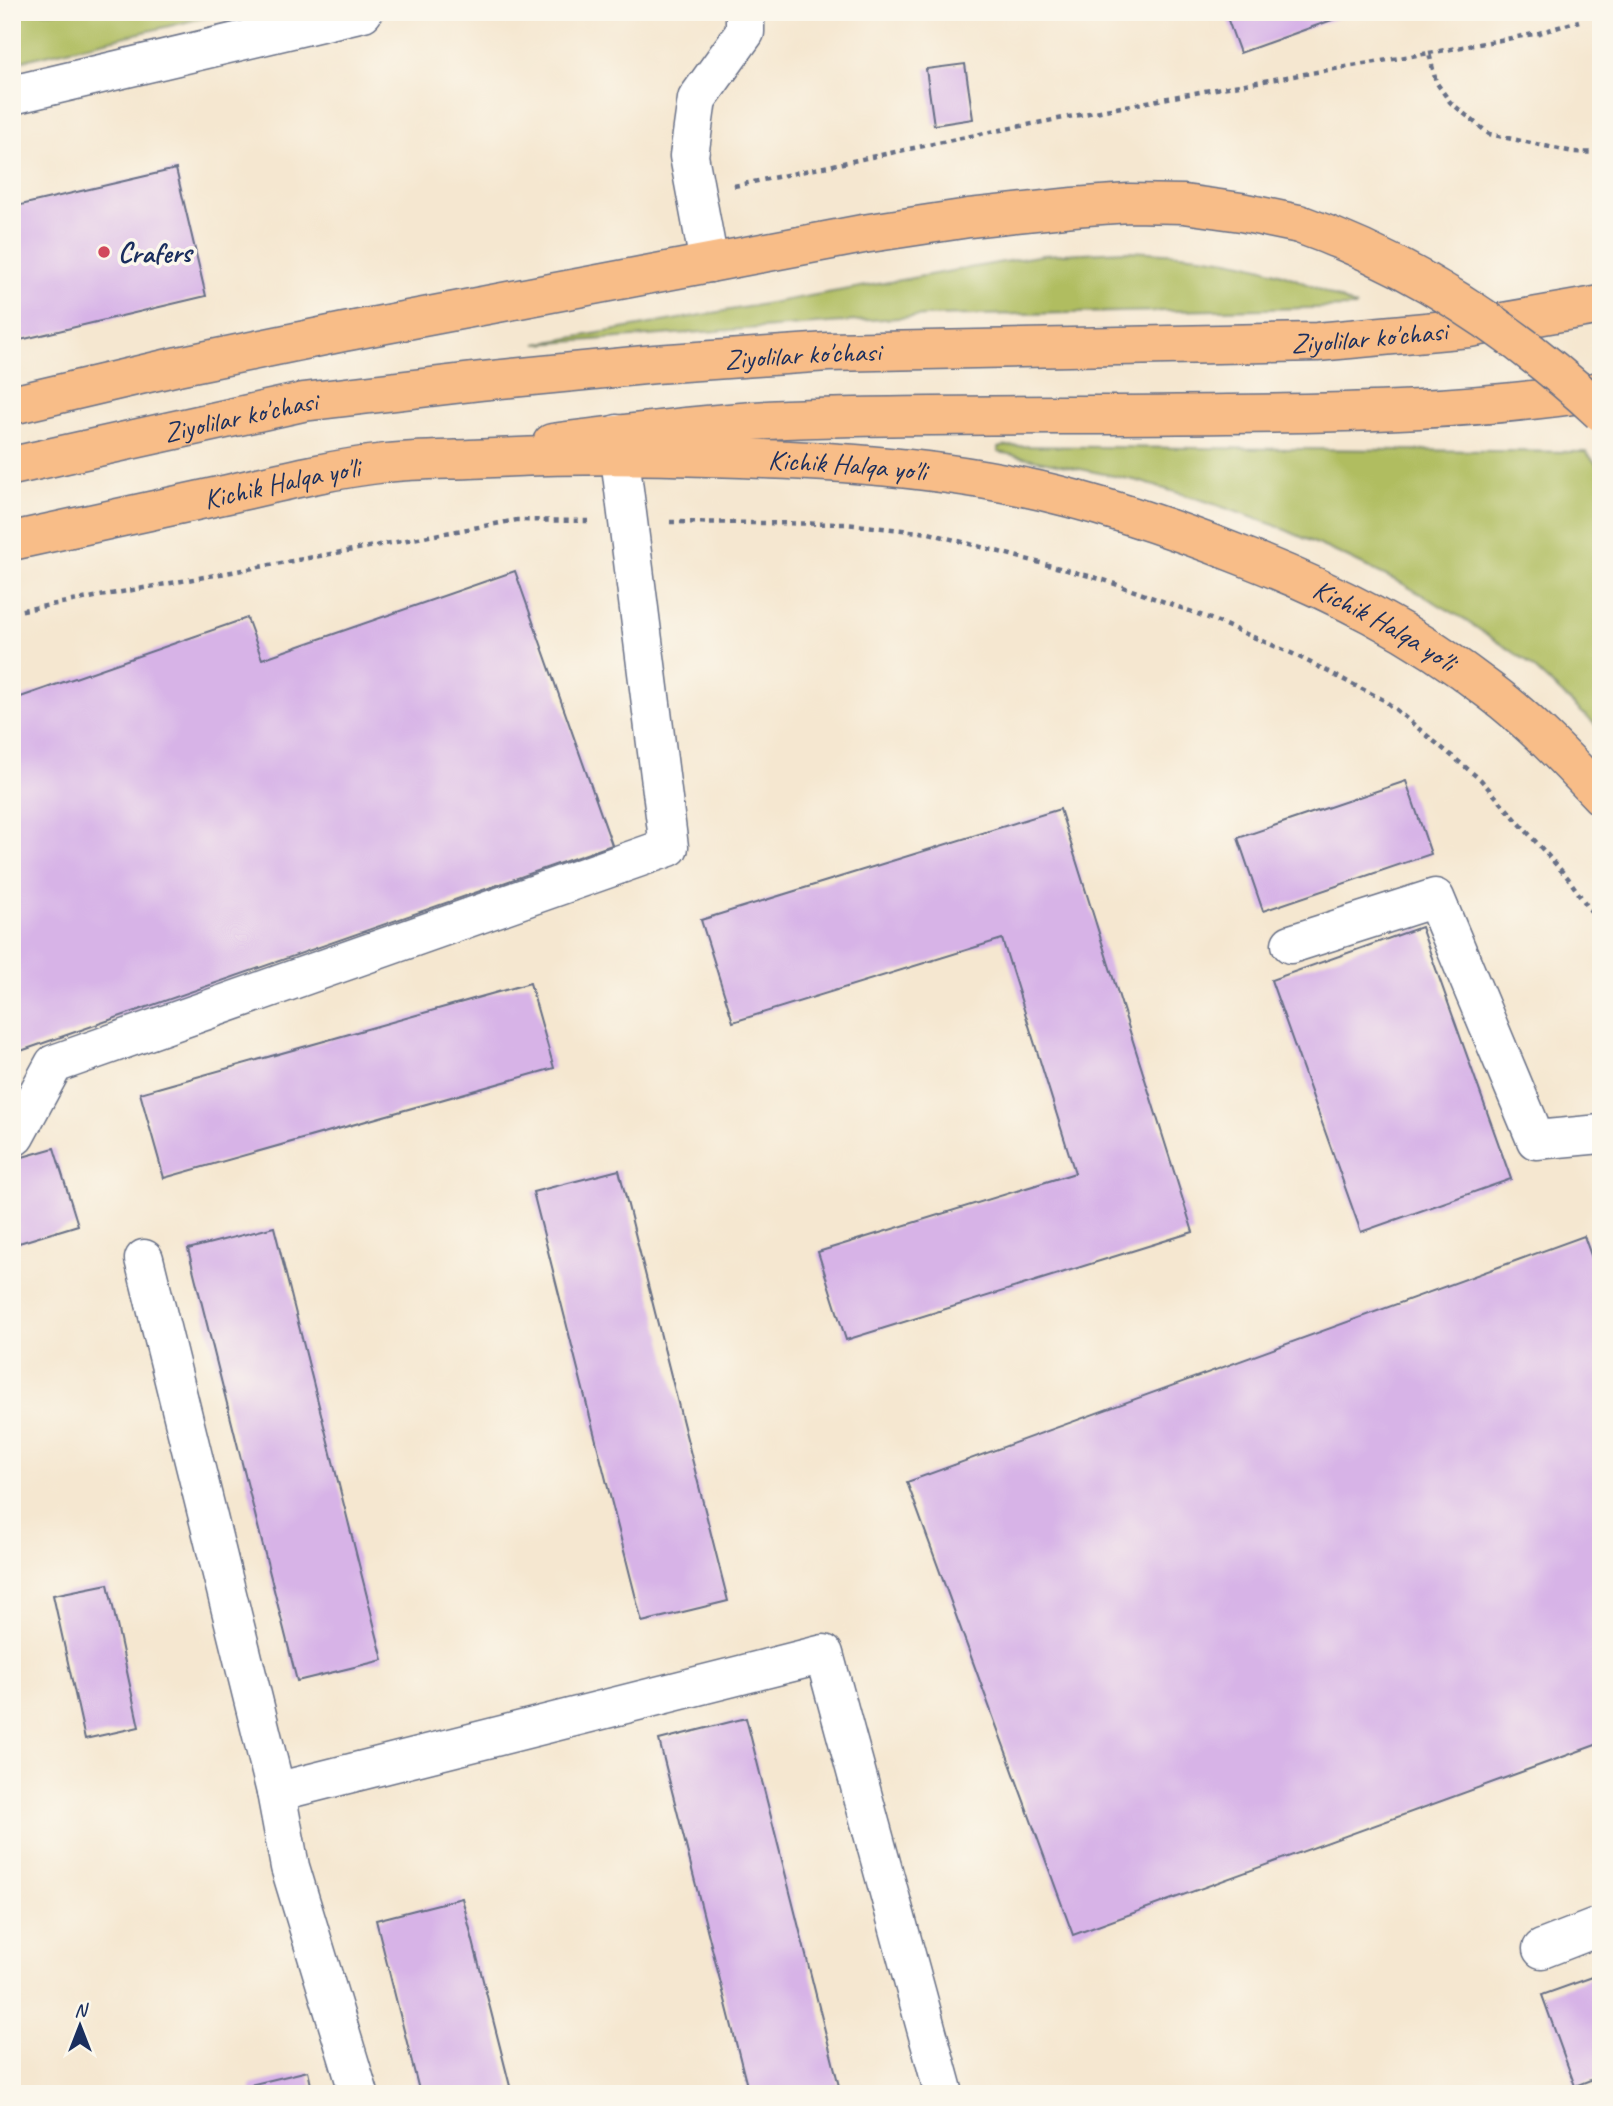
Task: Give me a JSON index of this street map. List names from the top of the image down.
{
  "streets": {
    "main road": ["Ziyolilar ko'chasi", "Kichik Halqa yo'li"]
  },
  "places": ["Crafers"],
  "north": "top"
}
